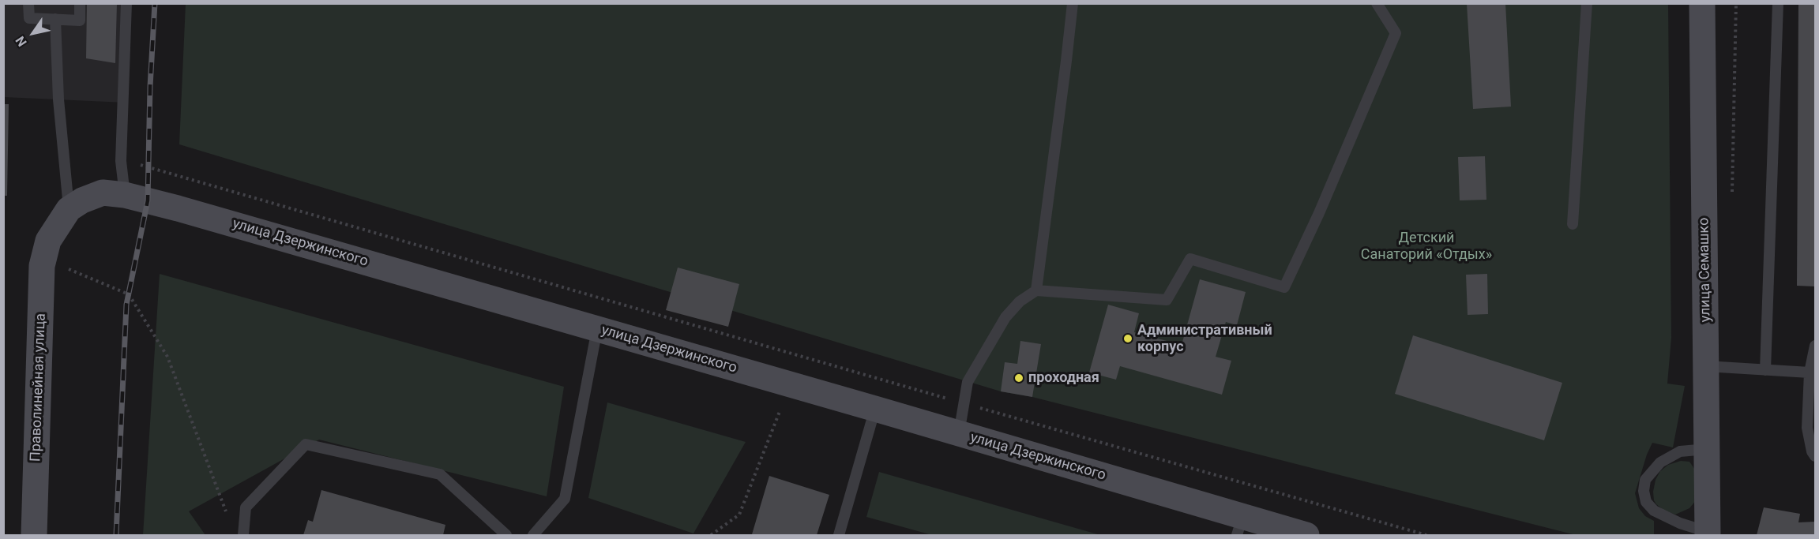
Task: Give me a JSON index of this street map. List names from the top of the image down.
{
  "streets": {
    "main road": ["улица Дзержинского", "улица Семашко", "Праволинейная улица"]
  },
  "crossings": [
    ["улица Дзержинского", "Праволинейная улица"]
  ],
  "parks": ["Детский Санаторий «Отдых»"],
  "places": ["Административный корпус", "проходная"],
  "north": "bottom left"
}
